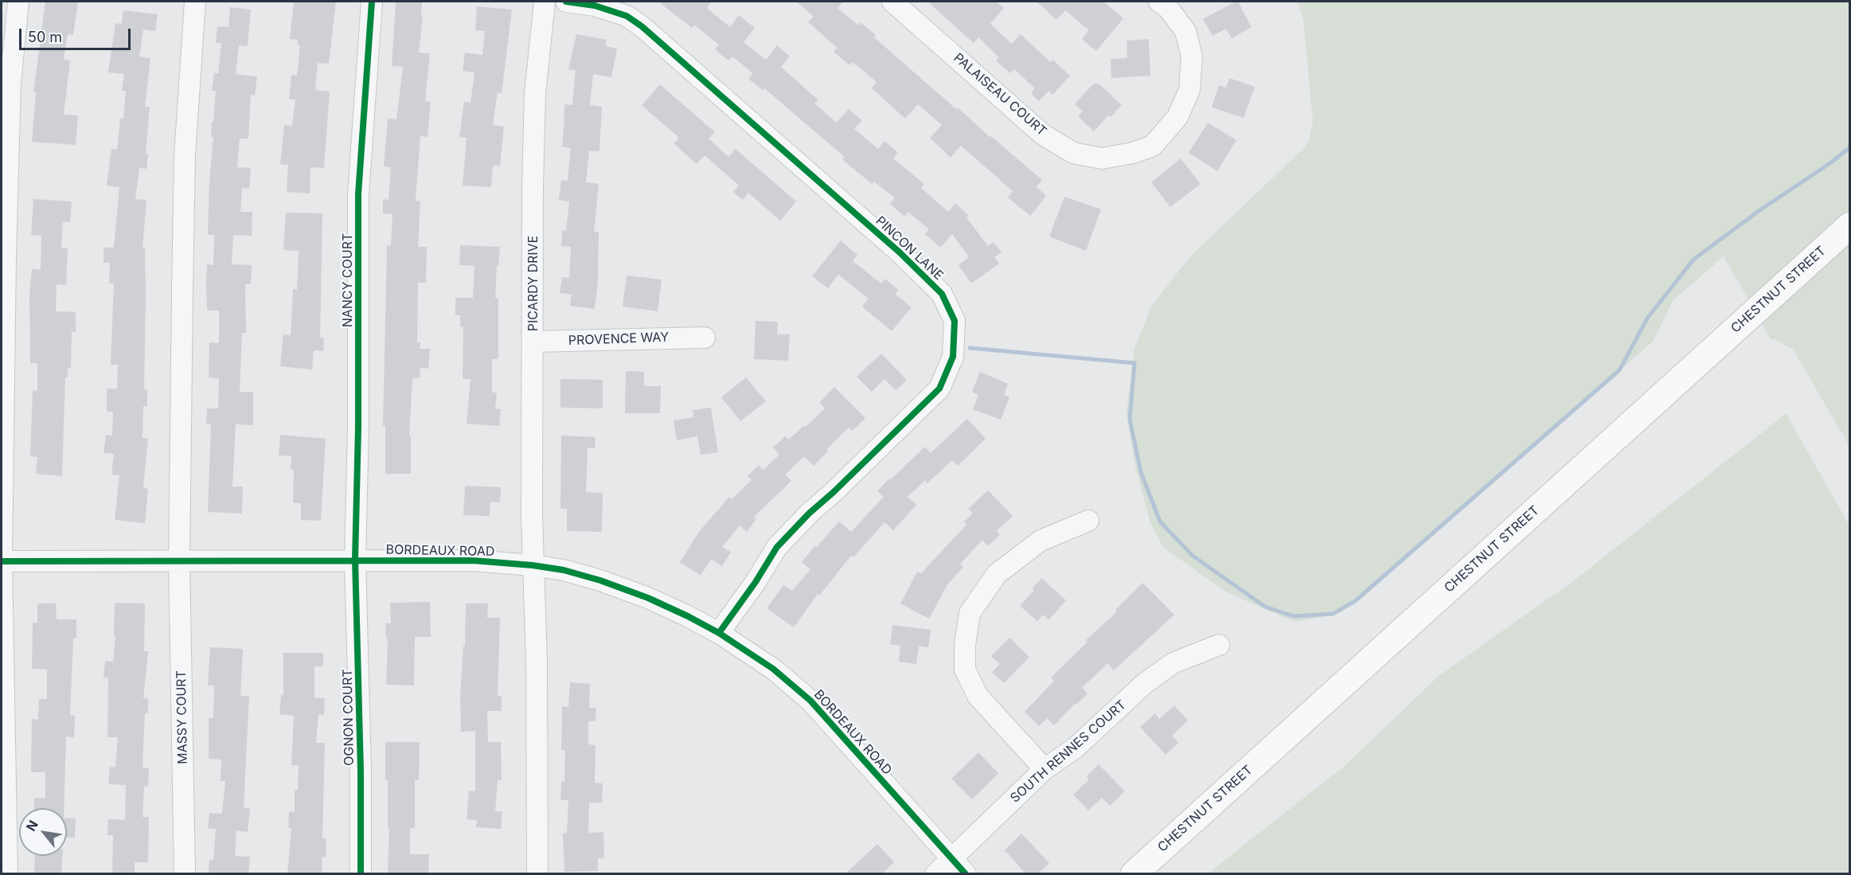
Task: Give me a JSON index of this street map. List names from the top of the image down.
{
  "streets": {
    "main road": ["CHESTNUT STREET"],
    "street": [
      "PALAISEAU COURT",
      "PINCON LANE",
      "NANCY COURT",
      "PICARDY DRIVE",
      "PROVENCE WAY",
      "BORDEAUX ROAD",
      "MASSY COURT",
      "OGNON COURT",
      "SOUTH RENNES COURT"
    ]
  },
  "crossings": [
    ["PINCON LANE", "BORDEAUX ROAD"],
    ["NANCY COURT", "BORDEAUX ROAD"],
    ["NANCY COURT", "OGNON COURT"],
    ["PICARDY DRIVE", "PROVENCE WAY"],
    ["PICARDY DRIVE", "BORDEAUX ROAD"],
    ["BORDEAUX ROAD", "MASSY COURT"],
    ["BORDEAUX ROAD", "OGNON COURT"],
    ["BORDEAUX ROAD", "SOUTH RENNES COURT"]
  ],
  "scale_bar": "50 m",
  "north": "top left"
}
